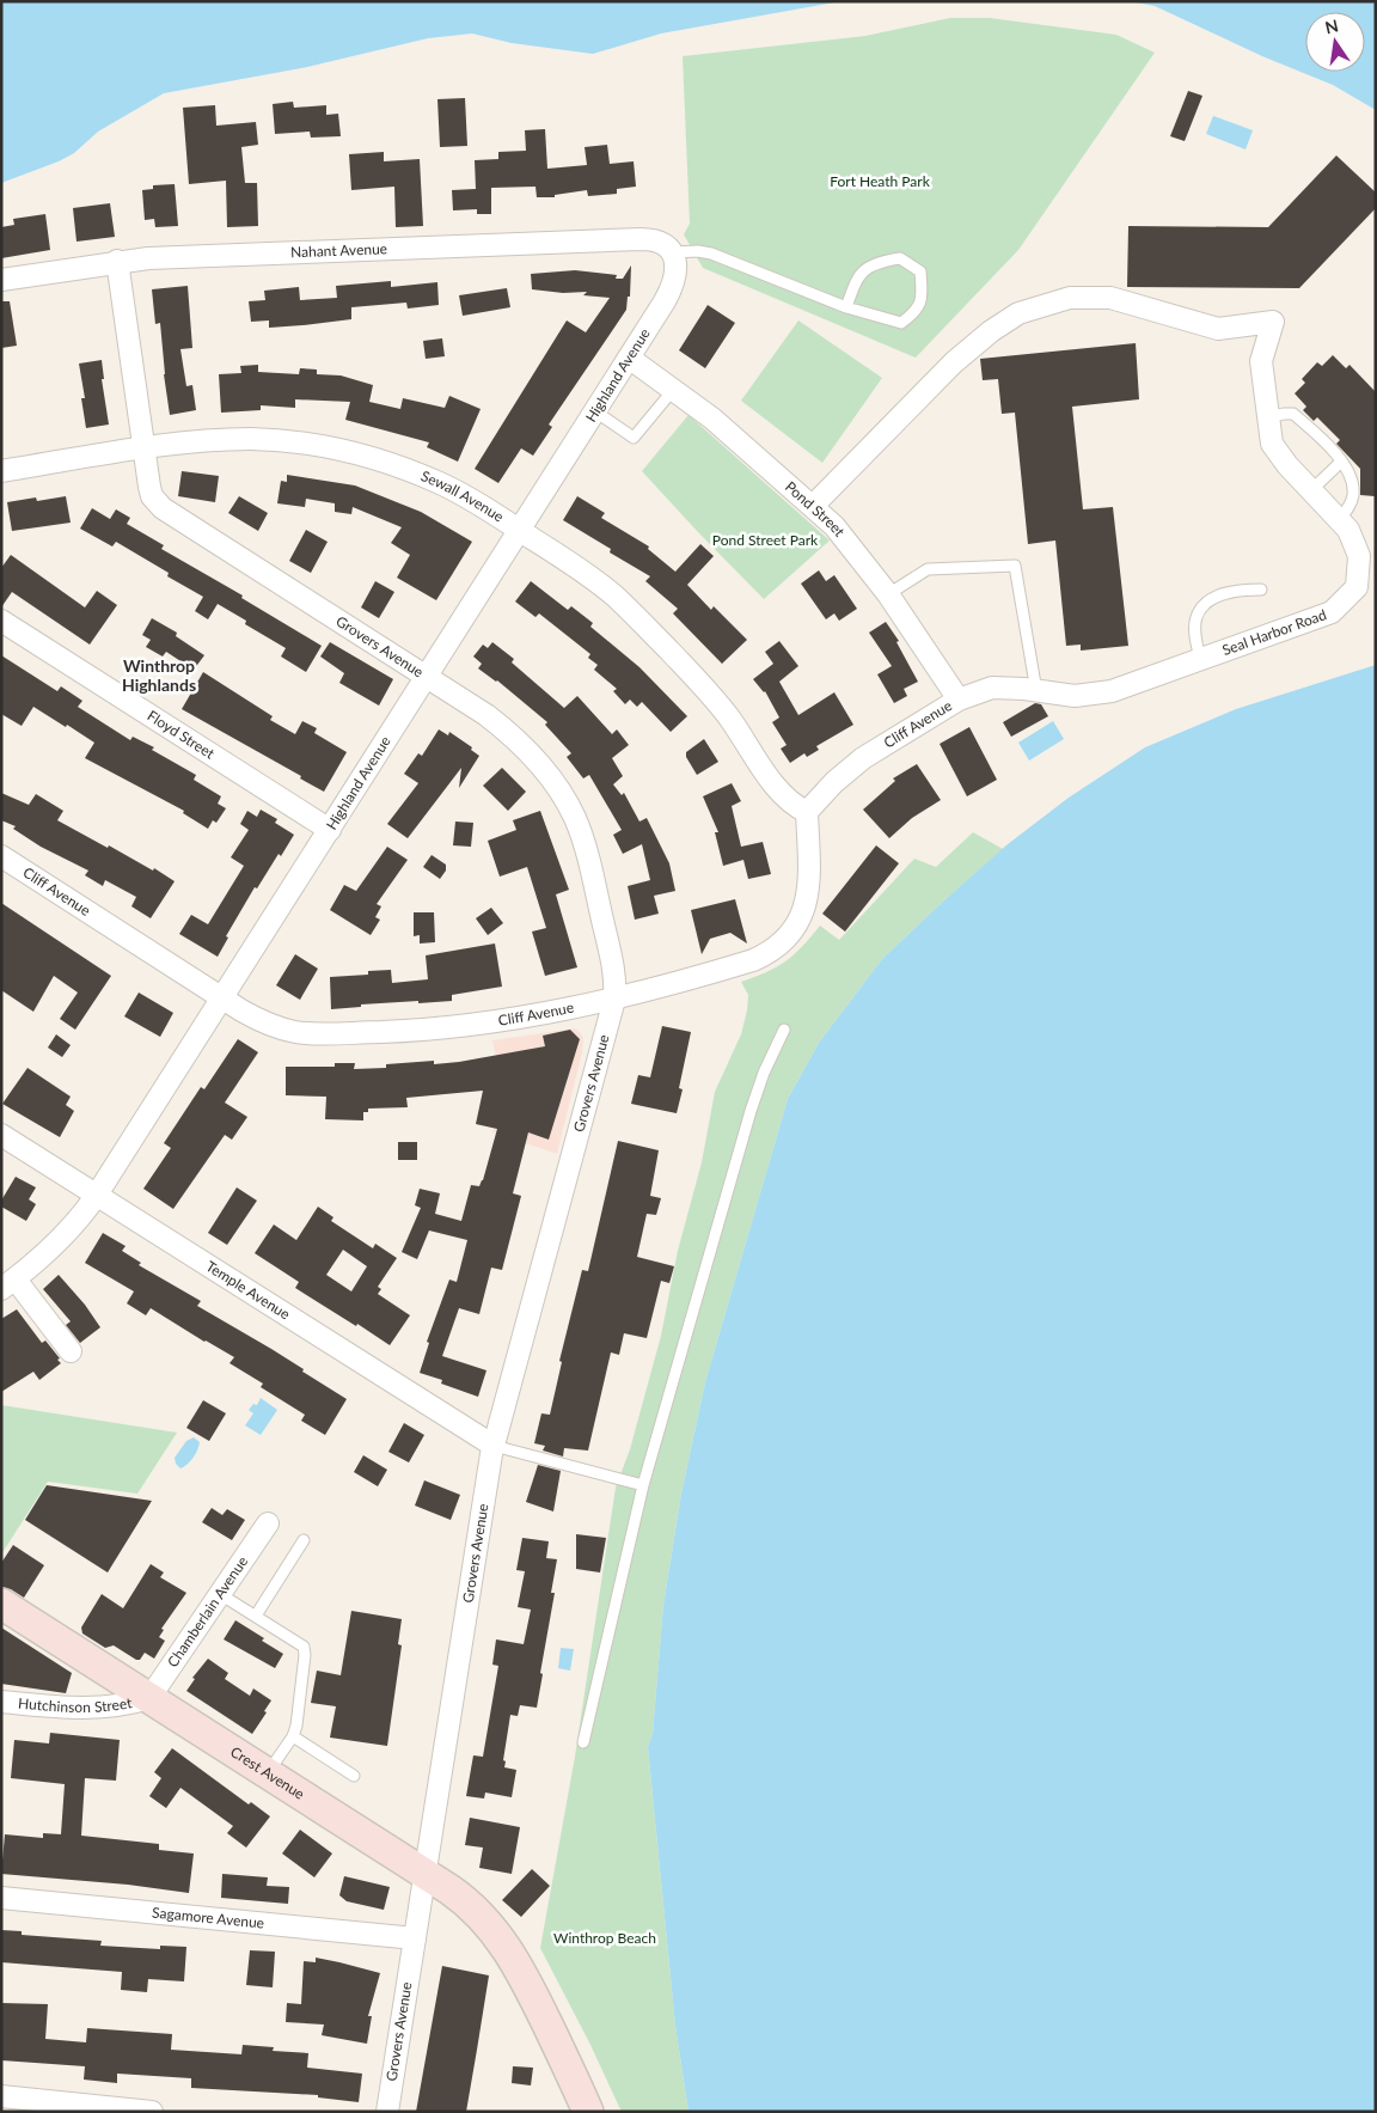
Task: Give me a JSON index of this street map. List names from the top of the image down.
{
  "streets": {
    "main road": ["Crest Avenue"],
    "street": [
      "Nahant Avenue",
      "Highland Avenue",
      "Sewall Avenue",
      "Pond Street",
      "Seal Harbor Road",
      "Grovers Avenue",
      "Cliff Avenue",
      "Floyd Street",
      "Temple Avenue",
      "Chamberlain Avenue",
      "Hutchinson Street",
      "Sagamore Avenue"
    ]
  },
  "crossings": [
    ["Nahant Avenue", "Highland Avenue"],
    ["Nahant Avenue", "Grovers Avenue"],
    ["Highland Avenue", "Sewall Avenue"],
    ["Highland Avenue", "Pond Street"],
    ["Highland Avenue", "Grovers Avenue"],
    ["Highland Avenue", "Cliff Avenue"],
    ["Highland Avenue", "Floyd Street"],
    ["Highland Avenue", "Temple Avenue"],
    ["Sewall Avenue", "Grovers Avenue"],
    ["Sewall Avenue", "Cliff Avenue"],
    ["Pond Street", "Seal Harbor Road"],
    ["Pond Street", "Cliff Avenue"],
    ["Seal Harbor Road", "Cliff Avenue"],
    ["Grovers Avenue", "Cliff Avenue"],
    ["Grovers Avenue", "Temple Avenue"],
    ["Grovers Avenue", "Crest Avenue"],
    ["Grovers Avenue", "Sagamore Avenue"],
    ["Chamberlain Avenue", "Hutchinson Street"],
    ["Chamberlain Avenue", "Crest Avenue"],
    ["Hutchinson Street", "Crest Avenue"]
  ],
  "districts": ["Winthrop Highlands"],
  "parks": ["Fort Heath Park", "Pond Street Park", "Winthrop Beach"],
  "north": "top"
}
